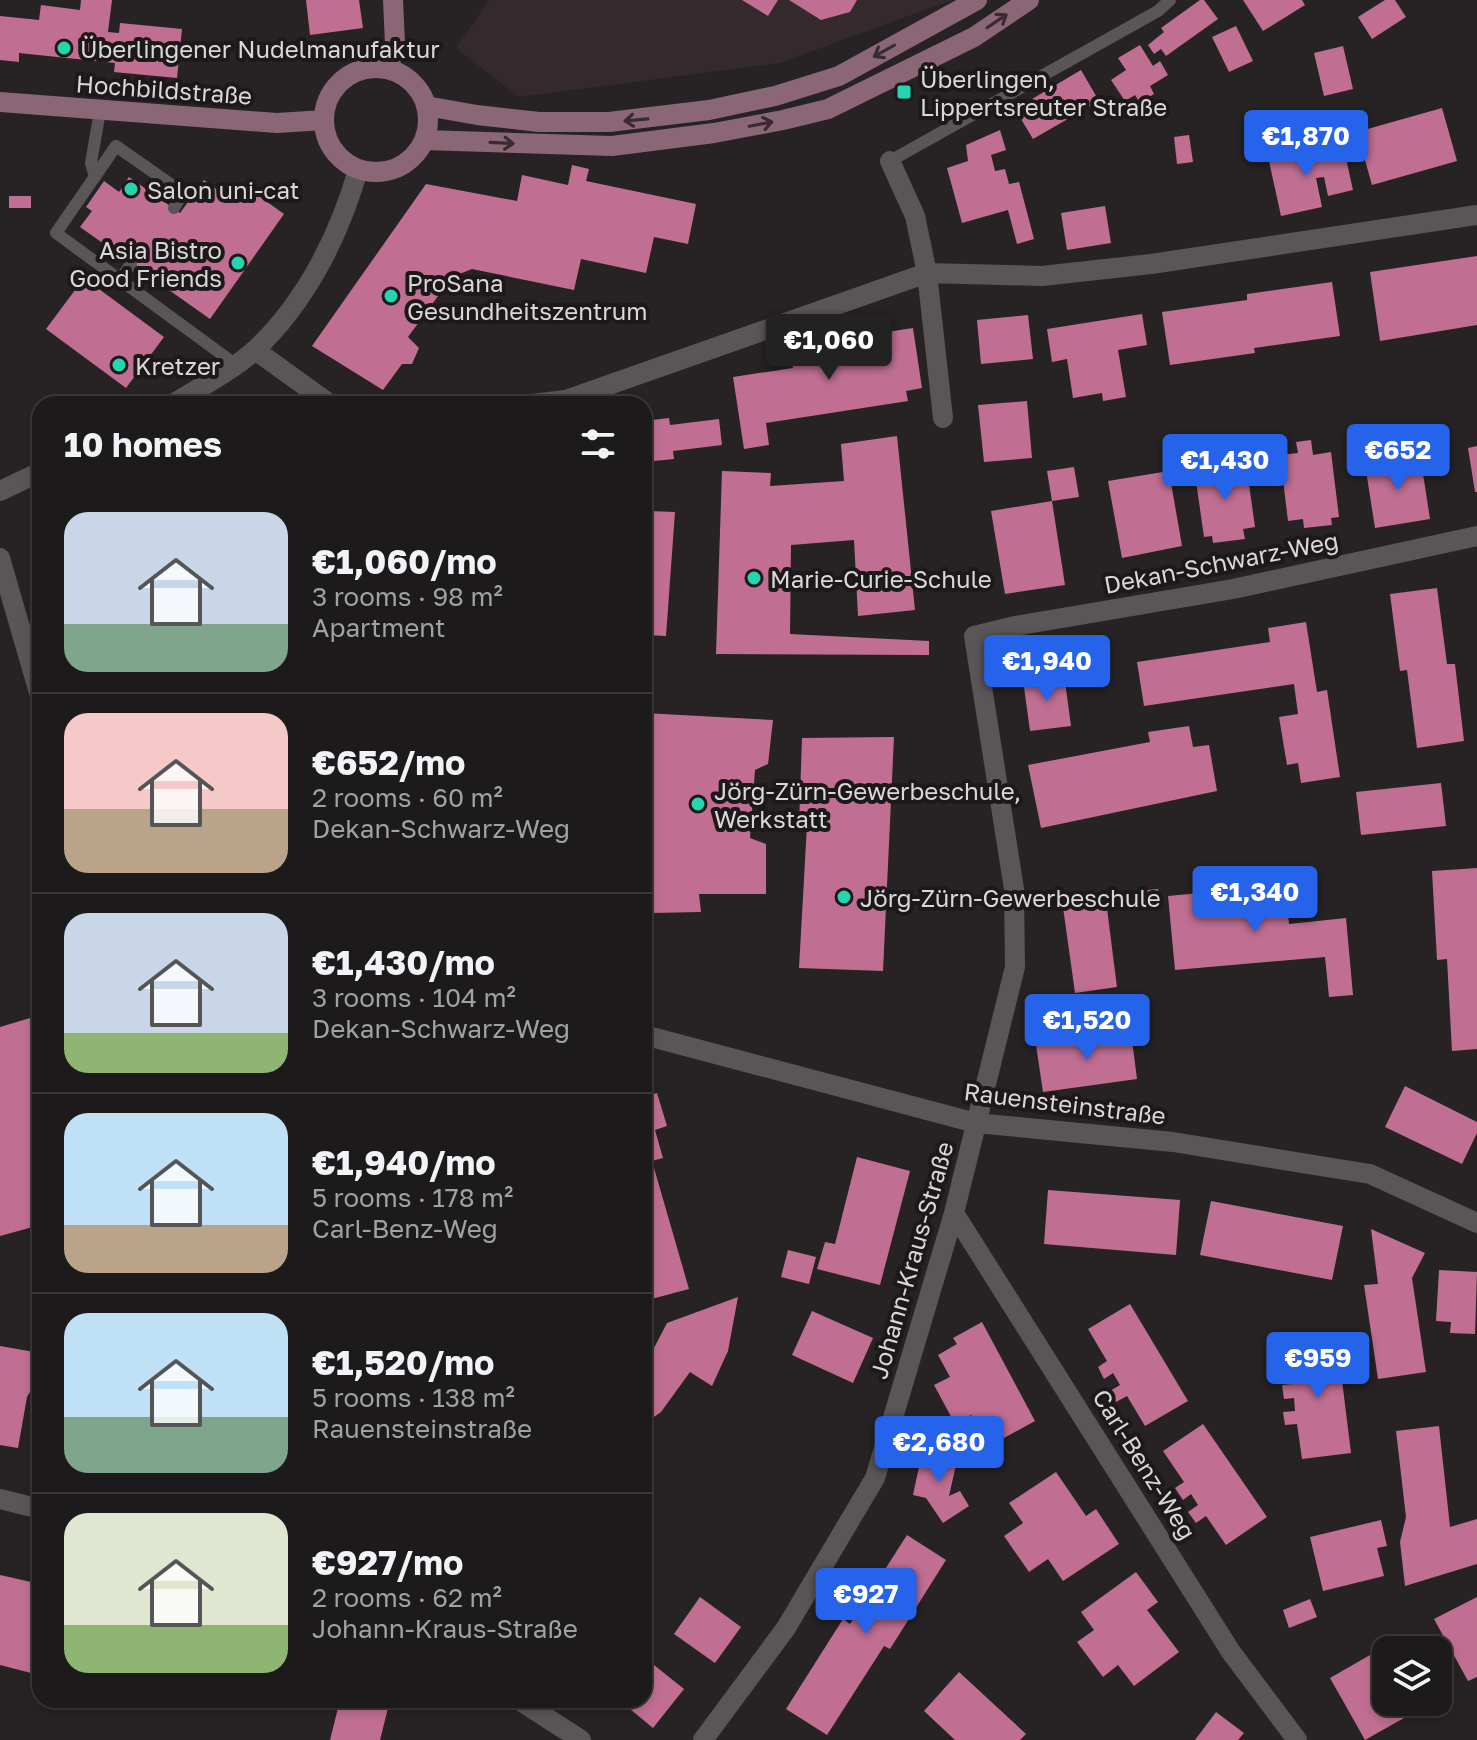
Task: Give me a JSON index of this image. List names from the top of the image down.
{
  "streets": {
    "street": [
      "Hochbildstraße",
      "Dekan-Schwarz-Weg",
      "Rauensteinstraße",
      "Johann-Kraus-Straße",
      "Carl-Benz-Weg"
    ]
  },
  "crossings": [
    ["Dekan-Schwarz-Weg", "Rauensteinstraße"],
    ["Dekan-Schwarz-Weg", "Johann-Kraus-Straße"],
    ["Rauensteinstraße", "Johann-Kraus-Straße"],
    ["Johann-Kraus-Straße", "Carl-Benz-Weg"]
  ],
  "places": {
    "other": [
      "Überlingener Nudelmanufaktur",
      "Salon uni-cat",
      "Asia Bistro Good Friends",
      "ProSana Gesundheitszentrum",
      "Kretzer",
      "Marie-Curie-Schule",
      "Jörg-Zürn-Gewerbeschule, Werkstatt",
      "Jörg-Zürn-Gewerbeschule"
    ],
    "transit": ["Überlingen, Lippertsreuter Straße"]
  },
  "page": {
    "price": [
      "€1,870",
      "€1,060",
      "€652",
      "€1,430",
      "€1,940",
      "€1,340",
      "€1,520",
      "€959",
      "€2,680",
      "€927"
    ],
    "heading": "10 homes",
    "list": [
      {
        "name": "€1,060/mo",
        "note": "3 rooms · 98 m² · Apartment"
      },
      {
        "name": "€652/mo",
        "note": "2 rooms · 60 m² · Dekan-Schwarz-Weg"
      },
      {
        "name": "€1,430/mo",
        "note": "3 rooms · 104 m² · Dekan-Schwarz-Weg"
      },
      {
        "name": "€1,940/mo",
        "note": "5 rooms · 178 m² · Carl-Benz-Weg"
      },
      {
        "name": "€1,520/mo",
        "note": "5 rooms · 138 m² · Rauensteinstraße"
      },
      {
        "name": "€927/mo",
        "note": "2 rooms · 62 m² · Johann-Kraus-Straße"
      }
    ]
  }
}
